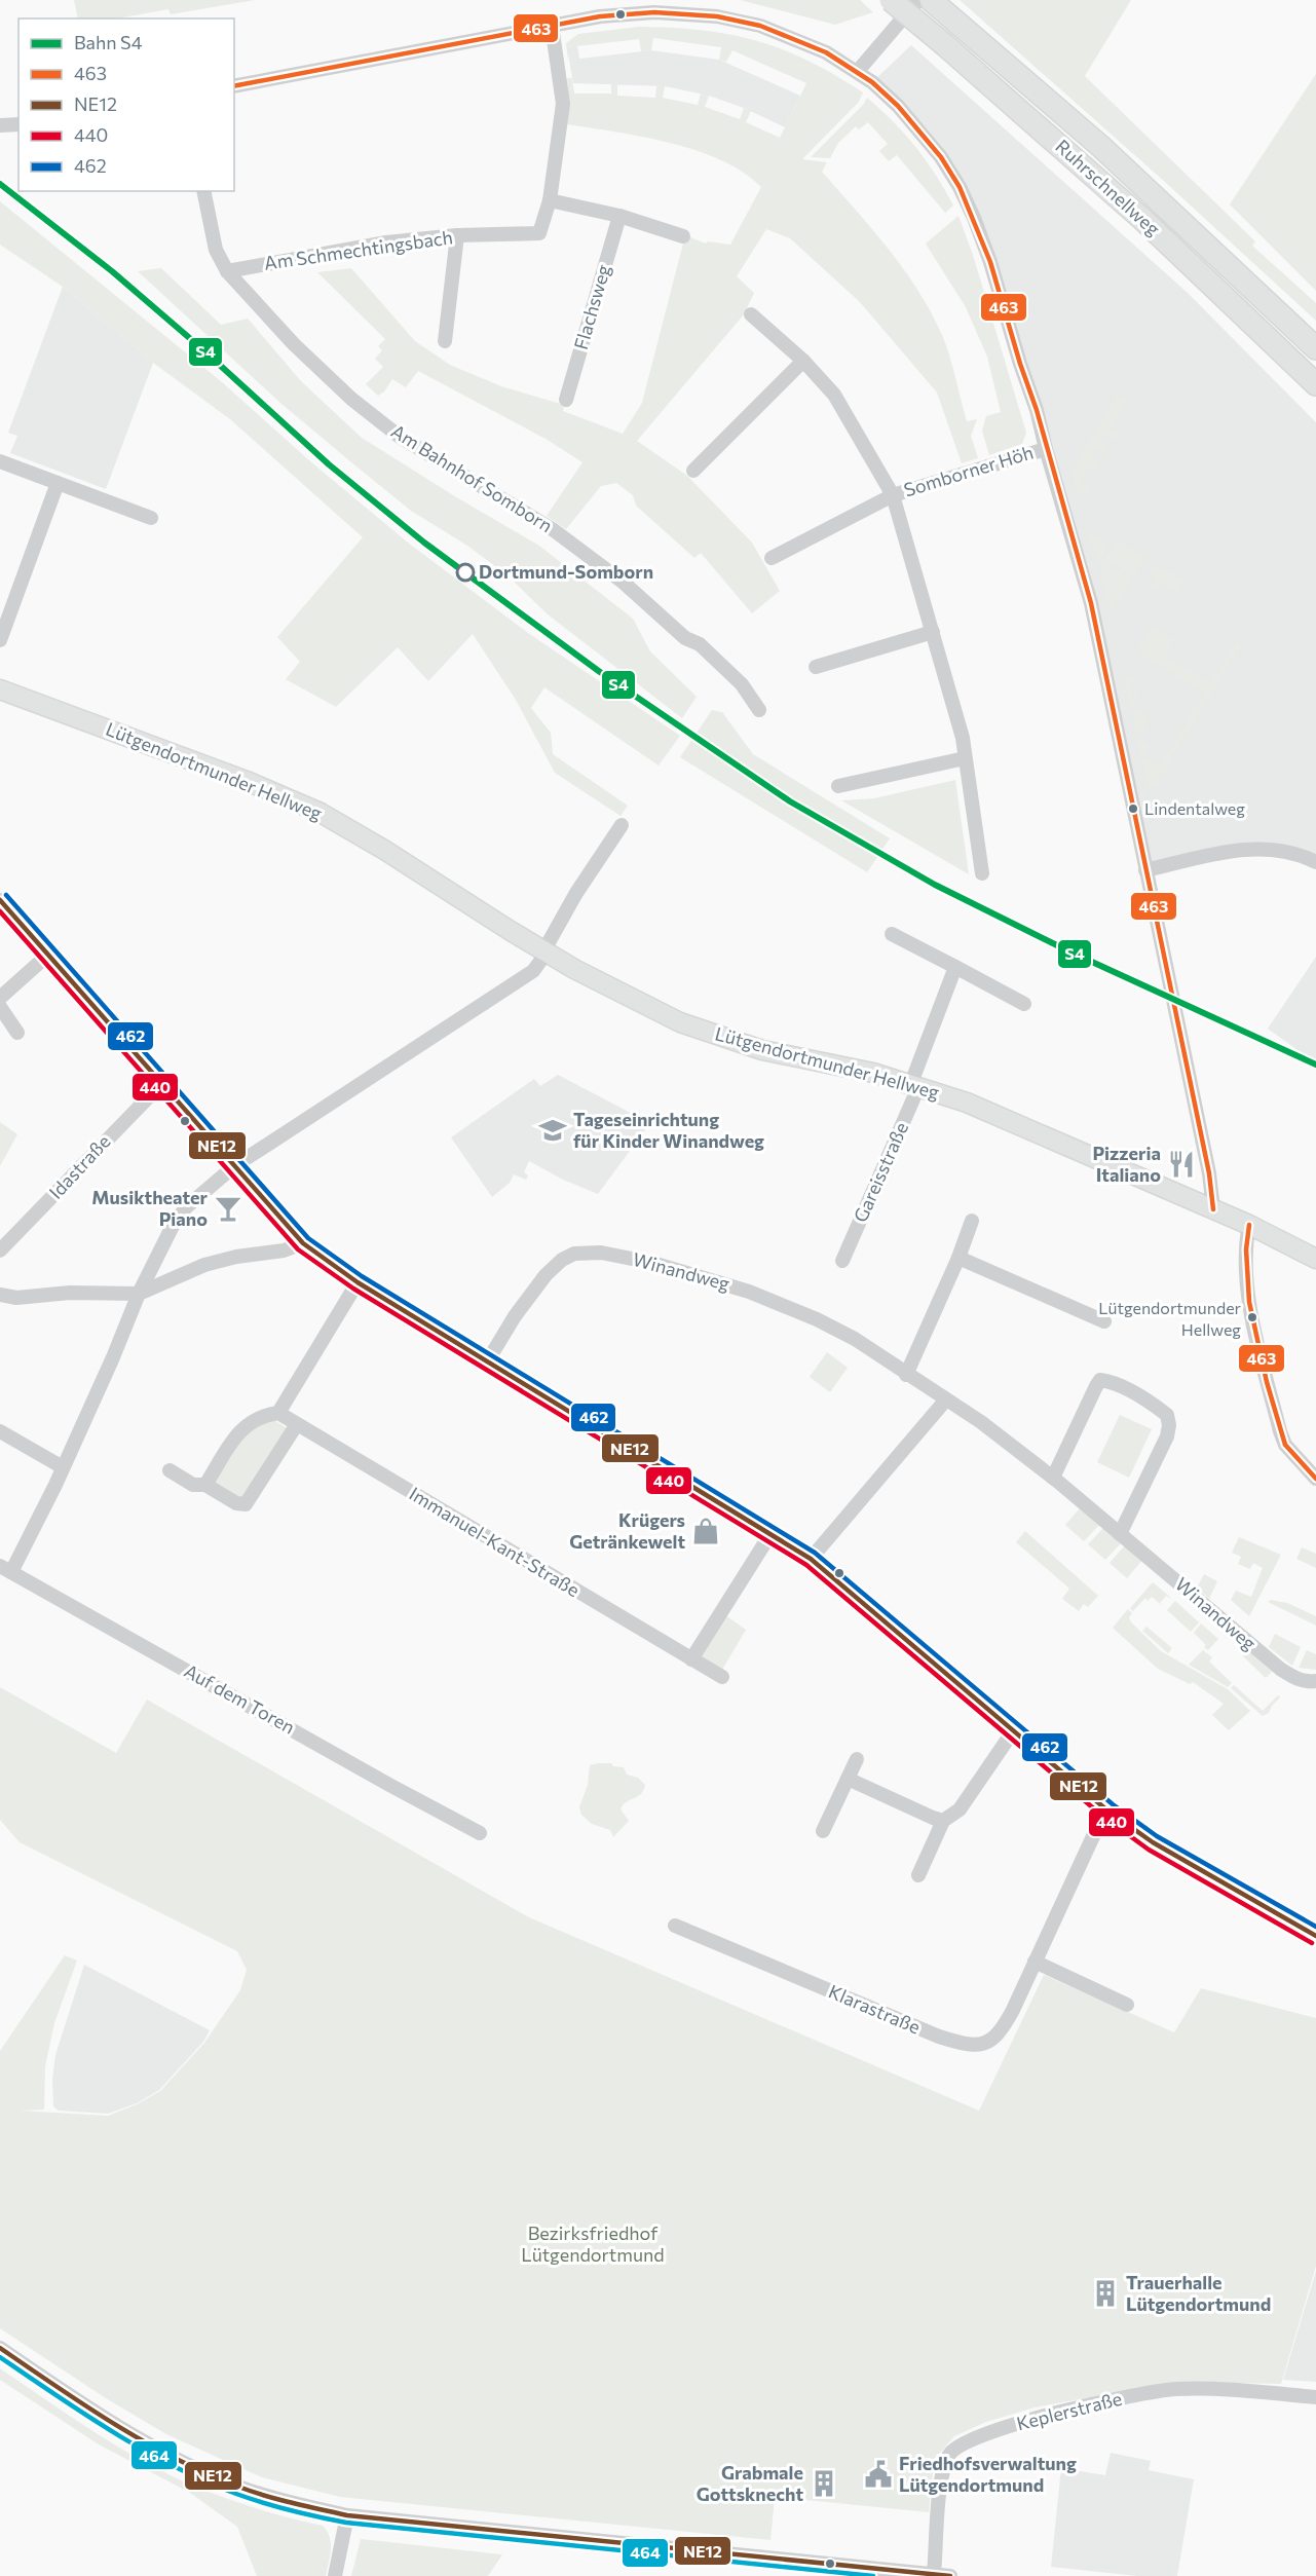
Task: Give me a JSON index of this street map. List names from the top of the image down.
{
  "streets": {
    "highway": ["Ruhrschnellweg"],
    "main road": ["Lütgendortmunder Hellweg"],
    "street": [
      "Am Schmechtingsbach",
      "Flachsweg",
      "Somborner Höh",
      "Am Bahnhof Somborn",
      "Idastraße",
      "Gareisstraße",
      "Winandweg",
      "Immanuel-Kant-Straße",
      "Auf dem Toren",
      "Klarastraße",
      "Keplerstraße"
    ]
  },
  "crossings": [
    ["Am Schmechtingsbach", "Am Bahnhof Somborn"],
    ["Lütgendortmunder Hellweg", "Gareisstraße"]
  ],
  "parks": ["Bezirksfriedhof Lütgendortmund"],
  "places": {
    "other": ["Dortmund-Somborn", "Lindentalweg", "Lütgendortmunder Hellweg"],
    "school or university": ["Tageseinrichtung für Kinder Winandweg"],
    "restaurant": ["Pizzeria Italiano"],
    "bar": ["Musiktheater Piano"],
    "shop": ["Krügers Getränkewelt"],
    "building": ["Trauerhalle Lütgendortmund", "Grabmale Gottsknecht"],
    "public building": ["Friedhofsverwaltung Lütgendortmund"]
  },
  "lines": [
    "transit line 463",
    "rail line S4",
    "transit line 462",
    "transit line NE12",
    "transit line 440",
    "transit line 464"
  ],
  "legend": [
    "Bahn S4",
    "463",
    "NE12",
    "440",
    "462"
  ]
}
